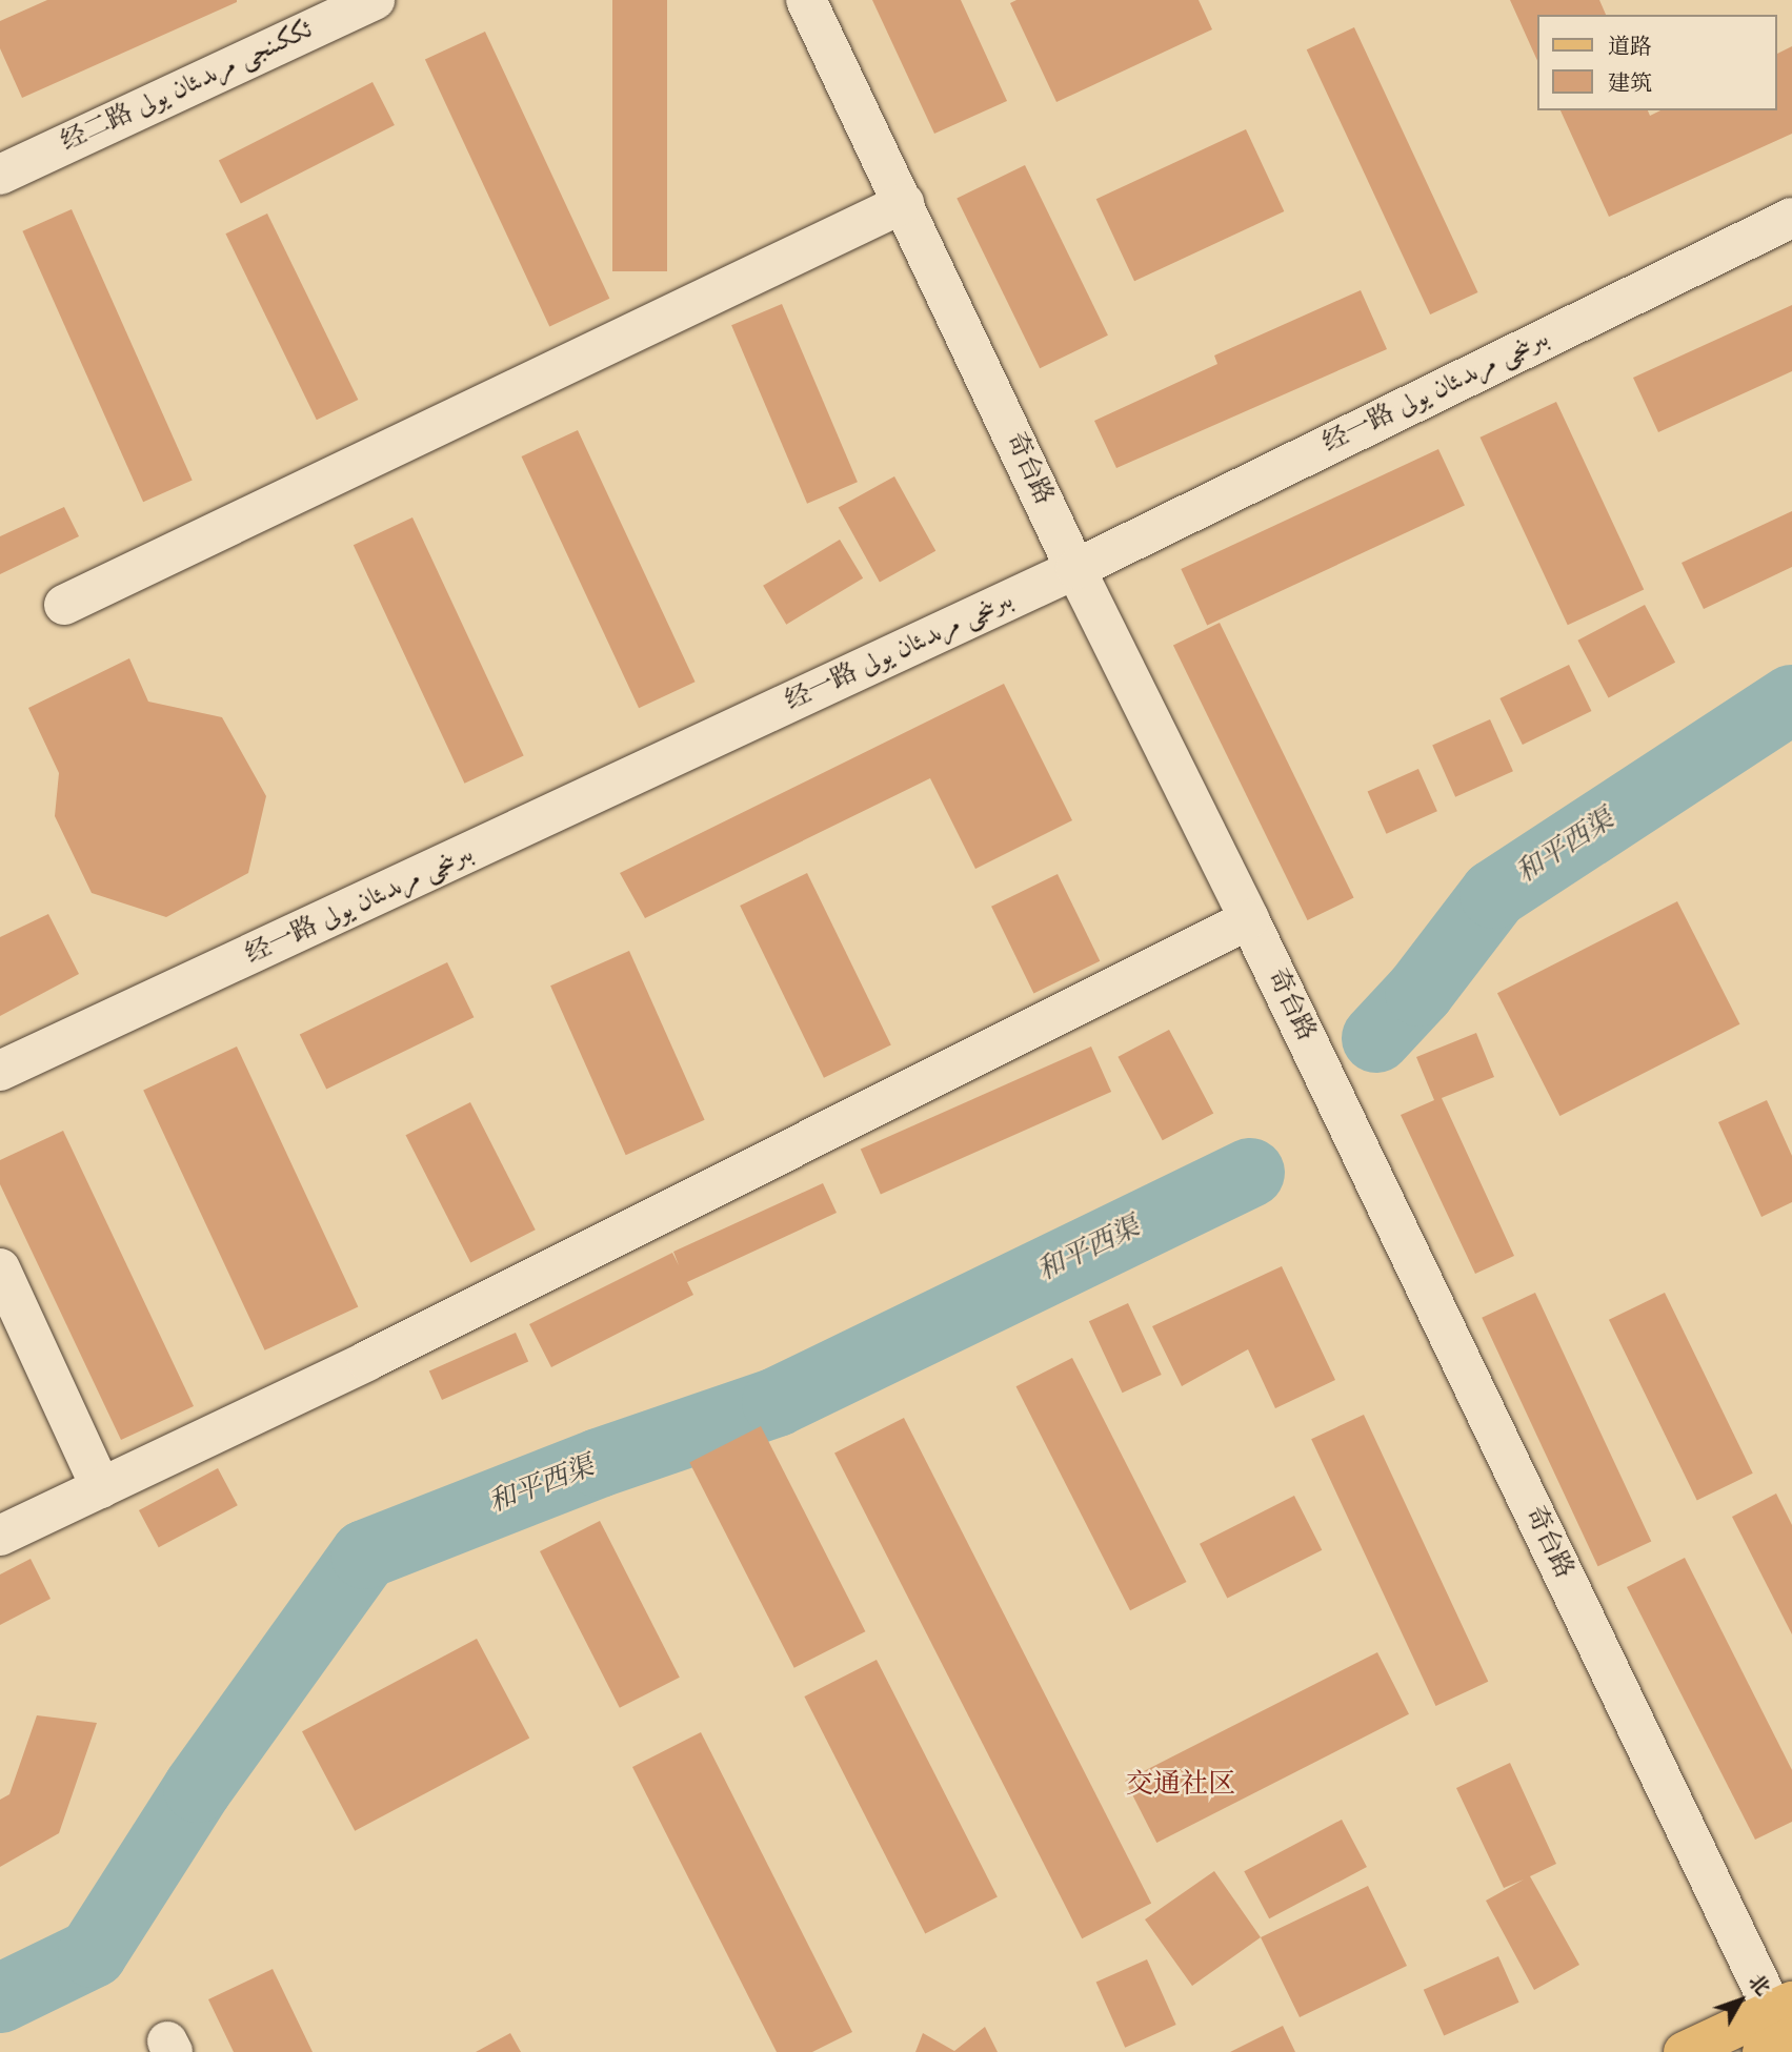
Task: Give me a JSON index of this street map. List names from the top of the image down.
{
  "streets": {
    "street": ["经二路 ئككىنجى مرىدىئان يولى", "经一路 بىرىنجى مرىدىئان يولى", "奇台路"]
  },
  "crossings": [
    ["经一路 بىرىنجى مرىدىئان يولى", "奇台路"]
  ],
  "districts": ["交通社区"],
  "water": ["和平西渠"],
  "legend": ["道路", "建筑"],
  "north": "top right"
}
